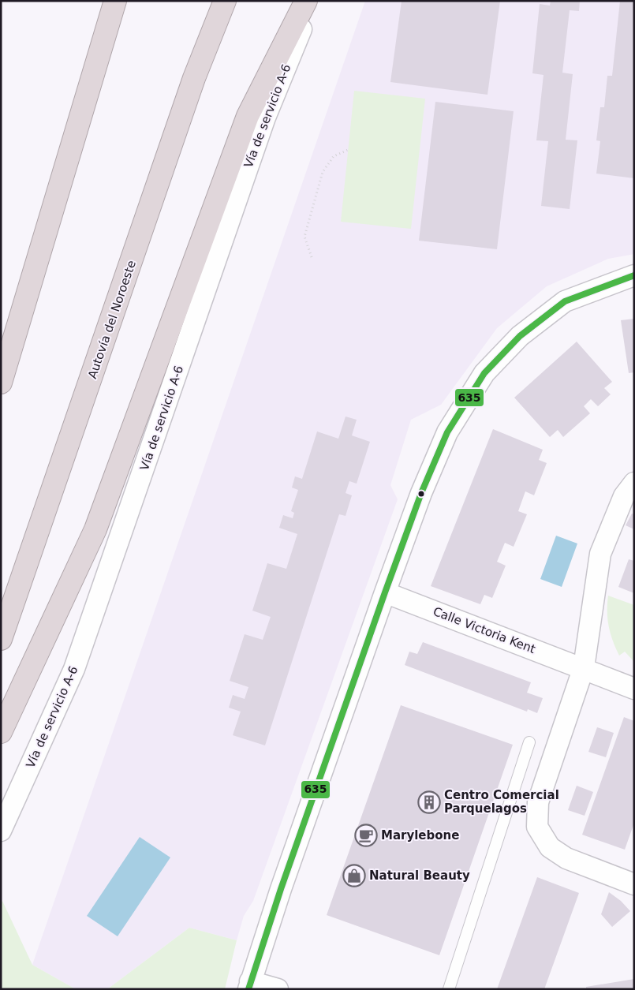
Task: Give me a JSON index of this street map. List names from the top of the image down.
{
  "streets": {
    "highway": ["Autovía del Noroeste"],
    "street": ["Vía de servicio A-6", "Calle Victoria Kent"]
  },
  "places": {
    "building": ["Centro Comercial Parquelagos"],
    "cafe": ["Marylebone"],
    "shop": ["Natural Beauty"]
  },
  "lines": ["transit line 635"]
}
